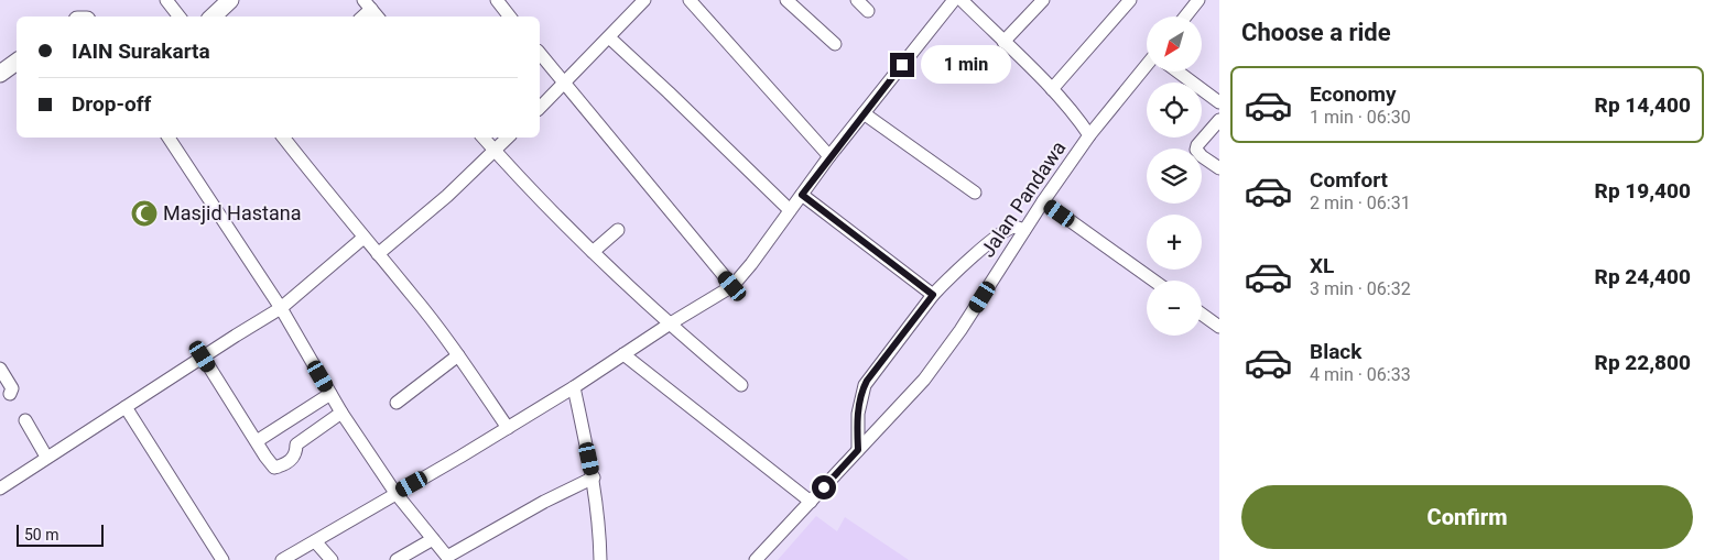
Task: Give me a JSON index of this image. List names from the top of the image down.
{
  "streets": {
    "street": ["Jalan Pandawa"]
  },
  "places": {
    "mosque": ["Masjid Hastana"]
  },
  "scale_bar": "50 m",
  "north": "bottom left",
  "page": {
    "heading": "Choose a ride",
    "map_buttons": ["+", "−"],
    "banner": ["IAIN Surakarta", "Drop-off"],
    "bubble": "1 min",
    "list": [
      {
        "name": "Economy",
        "note": "1 min · 06:30",
        "value": "Rp 14,400"
      },
      {
        "name": "Comfort",
        "note": "2 min · 06:31",
        "value": "Rp 19,400"
      },
      {
        "name": "XL",
        "note": "3 min · 06:32",
        "value": "Rp 24,400"
      },
      {
        "name": "Black",
        "note": "4 min · 06:33",
        "value": "Rp 22,800"
      }
    ],
    "buttons": "Confirm",
    "scale": "50 m"
  }
}
